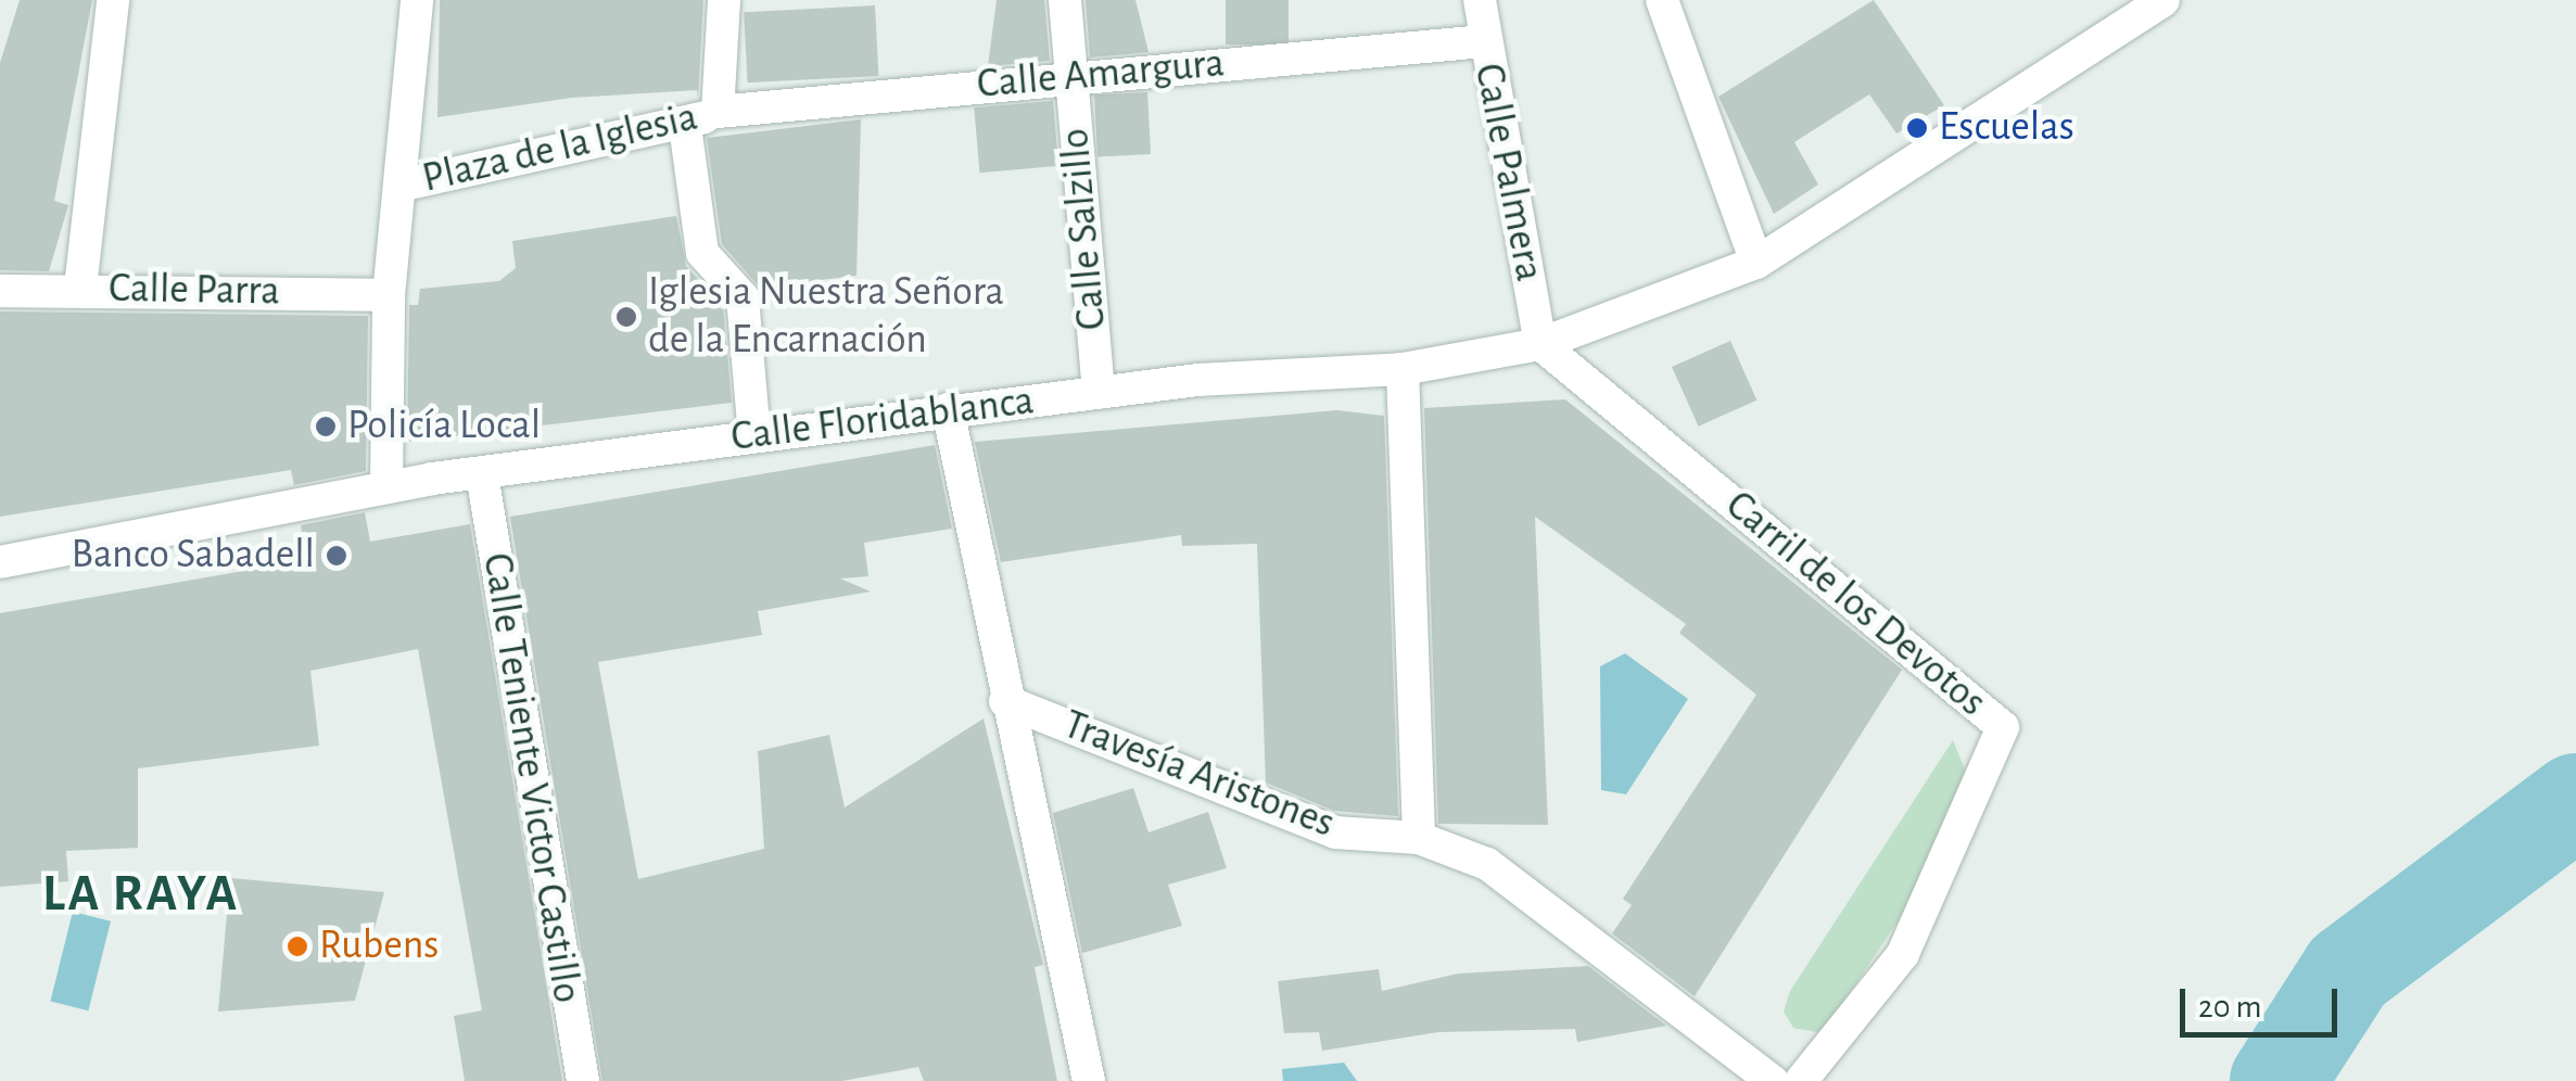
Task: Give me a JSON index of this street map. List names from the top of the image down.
{
  "streets": {
    "street": [
      "Calle Amargura",
      "Plaza de la Iglesia",
      "Calle Palmera",
      "Calle Salzillo",
      "Calle Parra",
      "Calle Floridablanca",
      "Carril de los Devotos",
      "Travesía Aristones",
      "Calle Teniente Victor Castillo"
    ]
  },
  "crossings": [
    ["Calle Amargura", "Plaza de la Iglesia"],
    ["Calle Amargura", "Calle Palmera"],
    ["Calle Amargura", "Calle Salzillo"],
    ["Plaza de la Iglesia", "Calle Parra"],
    ["Plaza de la Iglesia", "Calle Floridablanca"],
    ["Calle Palmera", "Calle Floridablanca"],
    ["Calle Palmera", "Carril de los Devotos"],
    ["Calle Salzillo", "Calle Floridablanca"],
    ["Calle Floridablanca", "Carril de los Devotos"],
    ["Calle Floridablanca", "Calle Teniente Victor Castillo"]
  ],
  "districts": ["LA RAYA"],
  "places": [
    "Escuelas",
    "Iglesia Nuestra Señora de la Encarnación",
    "Policía Local",
    "Banco Sabadell",
    "Rubens"
  ],
  "scale_bar": "20 m"
}
